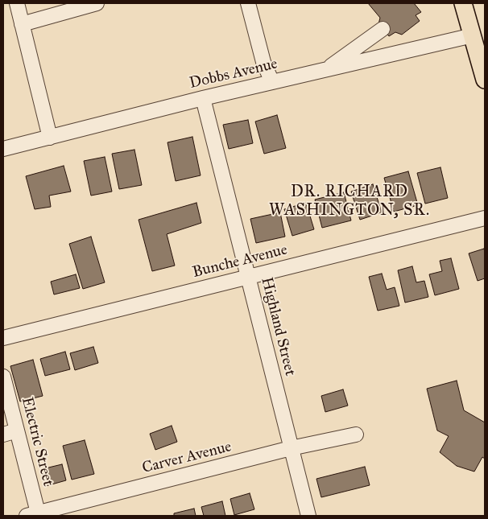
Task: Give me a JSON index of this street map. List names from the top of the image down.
{
  "streets": {
    "street": [
      "Dobbs Avenue",
      "Bunche Avenue",
      "Highland Street",
      "Electric Street",
      "Carver Avenue"
    ]
  },
  "crossings": [
    ["Dobbs Avenue", "Highland Street"],
    ["Bunche Avenue", "Highland Street"],
    ["Highland Street", "Carver Avenue"],
    ["Electric Street", "Carver Avenue"]
  ],
  "districts": ["DR. RICHARD WASHINGTON, SR."]
}
